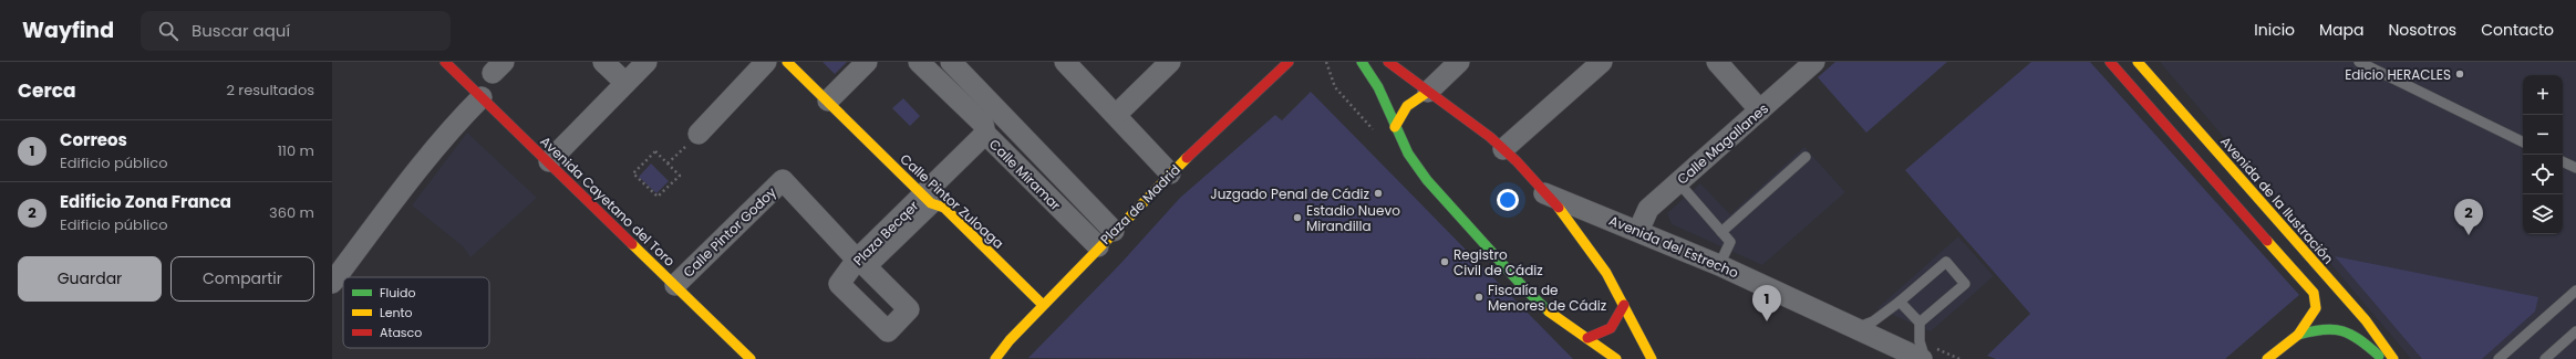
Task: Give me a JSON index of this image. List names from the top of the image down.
{
  "streets": {
    "main road": [
      "Avenida de la Ilustración",
      "Avenida Cayetano del Toro",
      "Calle Pintor Zuloaga",
      "Plaza de Madrid"
    ],
    "street": [
      "Calle Magallanes",
      "Calle Miramar",
      "Calle Pintor Godoy",
      "Plaza Becqer",
      "Avenida del Estrecho"
    ]
  },
  "crossings": [
    ["Calle Magallanes", "Avenida del Estrecho"],
    ["Calle Miramar", "Plaza de Madrid"],
    ["Avenida Cayetano del Toro", "Calle Pintor Godoy"],
    ["Calle Pintor Zuloaga", "Plaza de Madrid"],
    ["Calle Pintor Zuloaga", "Plaza Becqer"],
    ["Calle Pintor Godoy", "Plaza Becqer"]
  ],
  "places": [
    "Edicio HERACLES",
    "Juzgado Penal de Cádiz",
    "Estadio Nuevo Mirandilla",
    "Registro Civil de Cádiz",
    "Fiscalía de Menores de Cádiz"
  ],
  "legend": ["Fluido", "Lento", "Atasco"],
  "page": {
    "header": "Wayfind",
    "search": "Buscar aquí",
    "nav": [
      "Inicio",
      "Mapa",
      "Nosotros",
      "Contacto"
    ],
    "heading": ["Cerca", "2 resultados"],
    "map_buttons": ["+", "−"],
    "list": [
      {
        "mark": "1",
        "name": "Correos",
        "note": "Edificio público",
        "value": "110 m"
      },
      {
        "mark": "2",
        "name": "Edificio Zona Franca",
        "note": "Edificio público",
        "value": "360 m"
      }
    ],
    "pins": ["2", "1"],
    "buttons": ["Guardar", "Compartir"]
  }
}
